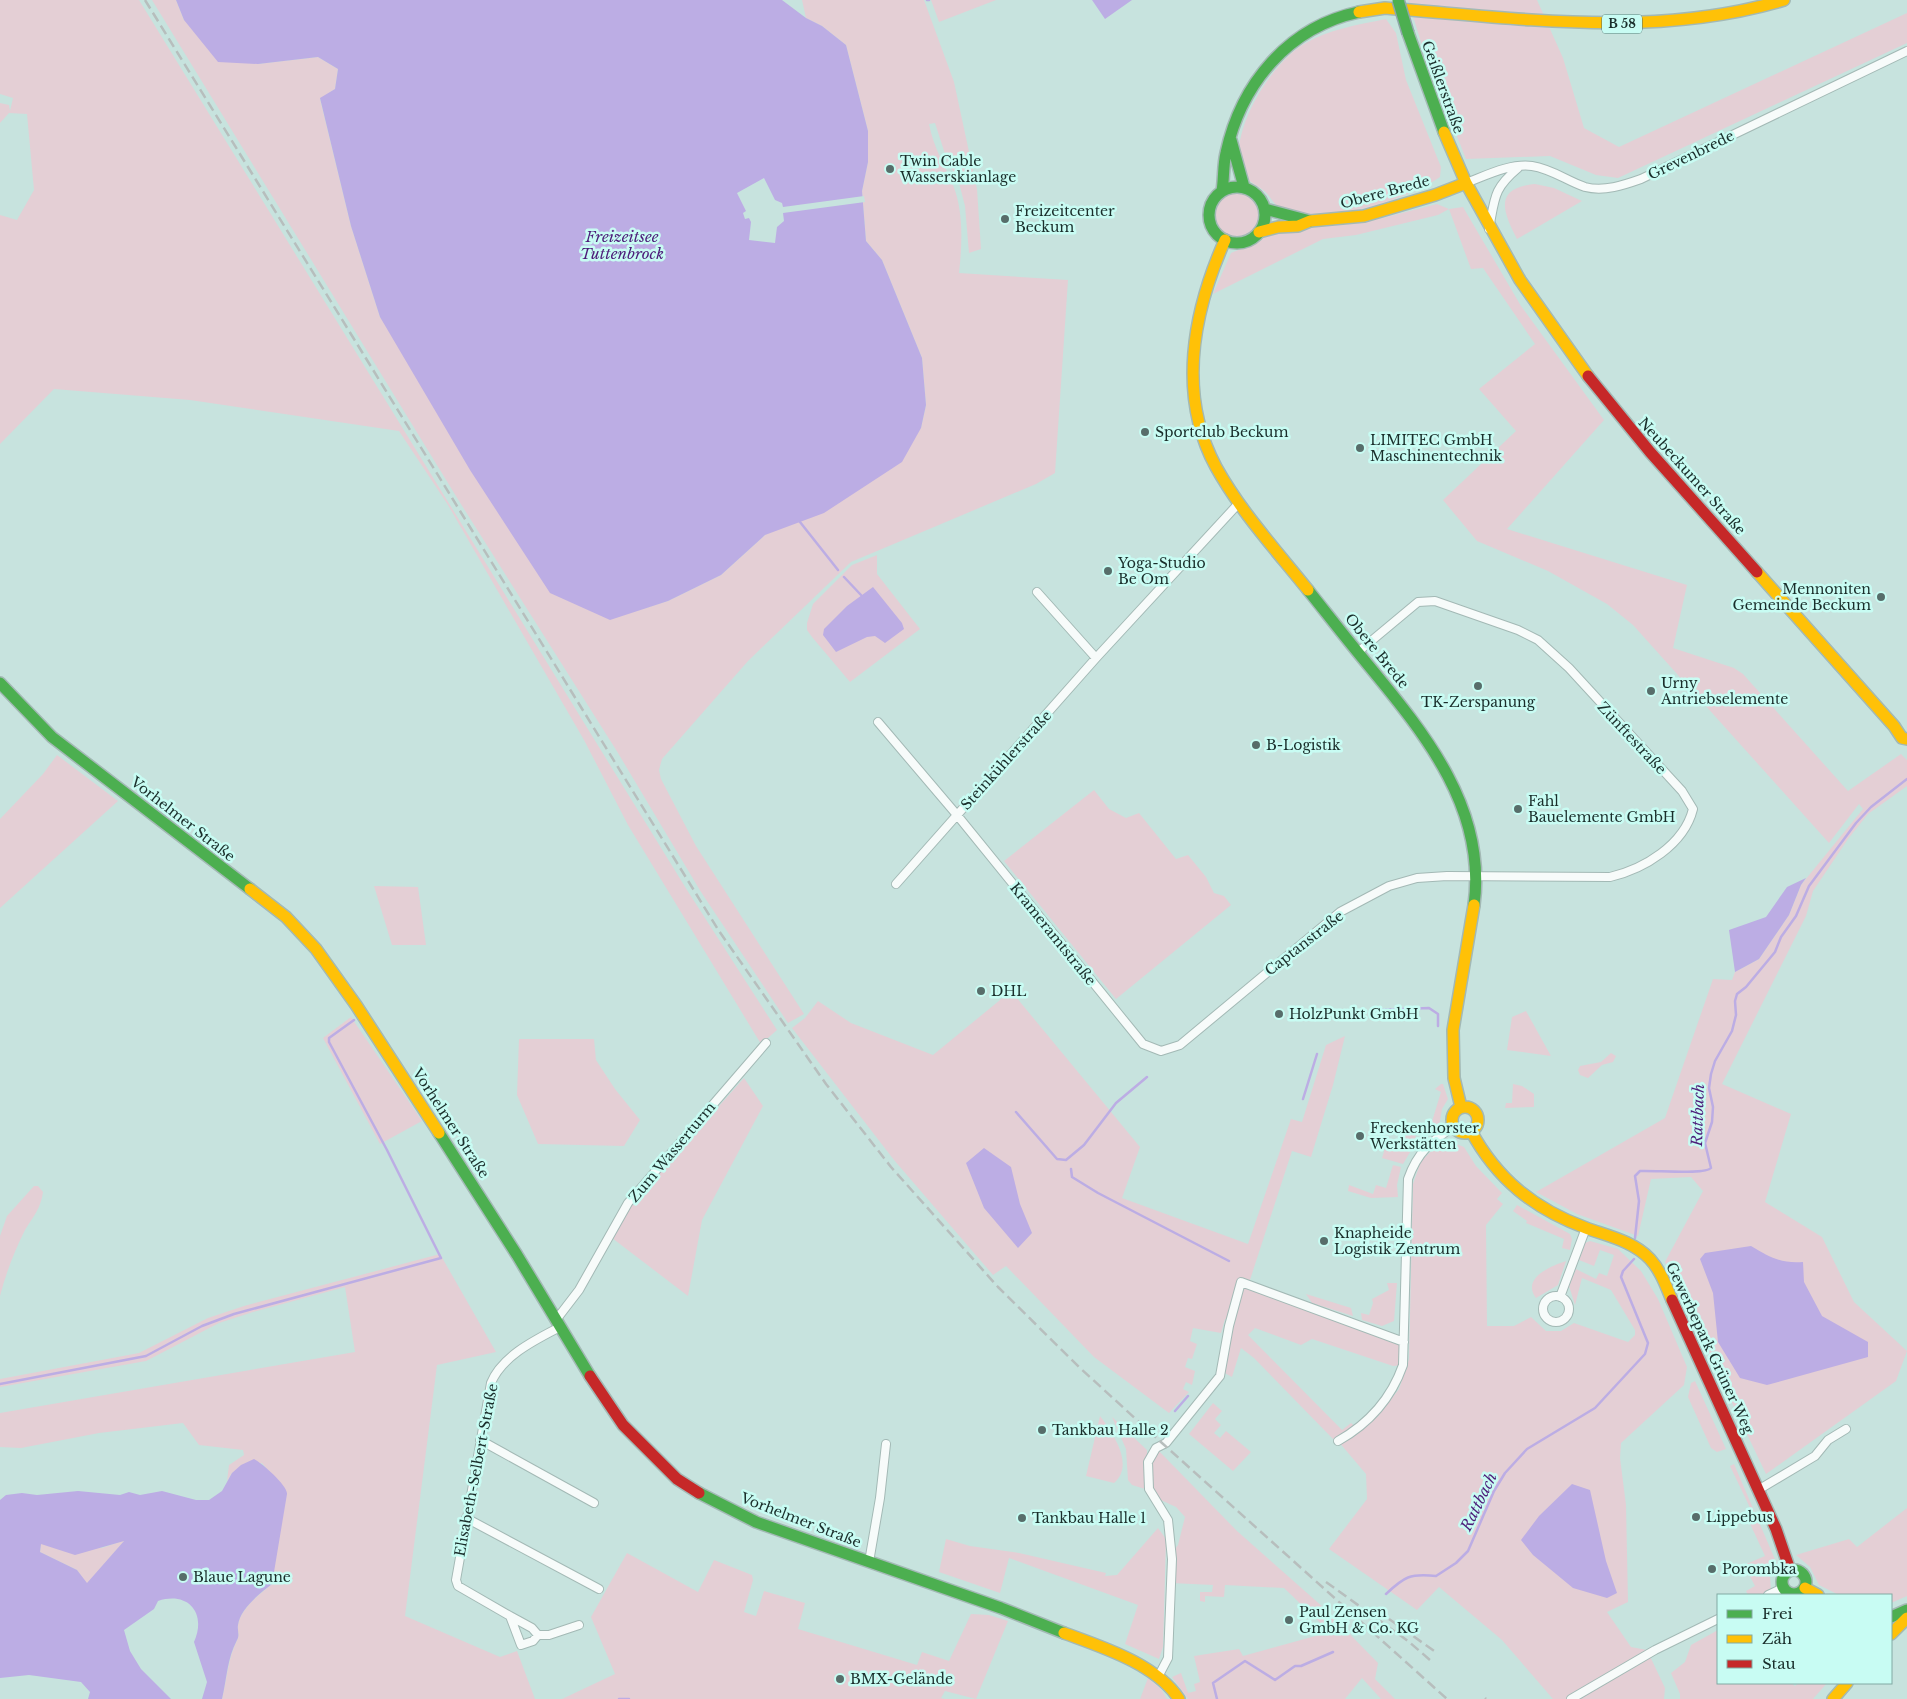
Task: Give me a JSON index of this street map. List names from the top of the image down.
{
  "streets": {
    "street": [
      "B 58",
      "Geißlerstraße",
      "Grevenbrede",
      "Obere Brede",
      "Neubeckumer Straße",
      "Zünftestraße",
      "Steinkühlerstraße",
      "Vorhelmer Straße",
      "Krameramtstraße",
      "Captanstraße",
      "Zum Wasserturm",
      "Gewerbepark Grüner Weg",
      "Elisabeth-Selbert-Straße"
    ]
  },
  "crossings": [
    ["B 58", "Obere Brede"],
    ["Geißlerstraße", "Grevenbrede"],
    ["Geißlerstraße", "Obere Brede"],
    ["Geißlerstraße", "Neubeckumer Straße"],
    ["Grevenbrede", "Obere Brede"],
    ["Grevenbrede", "Neubeckumer Straße"],
    ["Obere Brede", "Neubeckumer Straße"],
    ["Obere Brede", "Zünftestraße"],
    ["Obere Brede", "Steinkühlerstraße"],
    ["Obere Brede", "Captanstraße"],
    ["Obere Brede", "Gewerbepark Grüner Weg"],
    ["Zünftestraße", "Captanstraße"],
    ["Steinkühlerstraße", "Krameramtstraße"],
    ["Vorhelmer Straße", "Zum Wasserturm"],
    ["Vorhelmer Straße", "Elisabeth-Selbert-Straße"],
    ["Krameramtstraße", "Captanstraße"],
    ["Zum Wasserturm", "Elisabeth-Selbert-Straße"]
  ],
  "water": ["Freizeitsee Tuttenbrock", "Rattbach"],
  "places": [
    "Twin Cable Wasserskianlage",
    "Freizeitcenter Beckum",
    "Sportclub Beckum",
    "LIMITEC GmbH Maschinentechnik",
    "Yoga-Studio Be Om",
    "Mennoniten Gemeinde Beckum",
    "TK-Zerspanung",
    "Urny Antriebselemente",
    "B-Logistik",
    "Fahl Bauelemente GmbH",
    "DHL",
    "HolzPunkt GmbH",
    "Freckenhorster Werkstätten",
    "Knapheide Logistik Zentrum",
    "Tankbau Halle 2",
    "Lippebus",
    "Tankbau Halle 1",
    "Porombka",
    "Blaue Lagune",
    "Paul Zensen GmbH & Co. KG",
    "BMX-Gelände"
  ],
  "legend": ["Frei", "Zäh", "Stau"]
}
